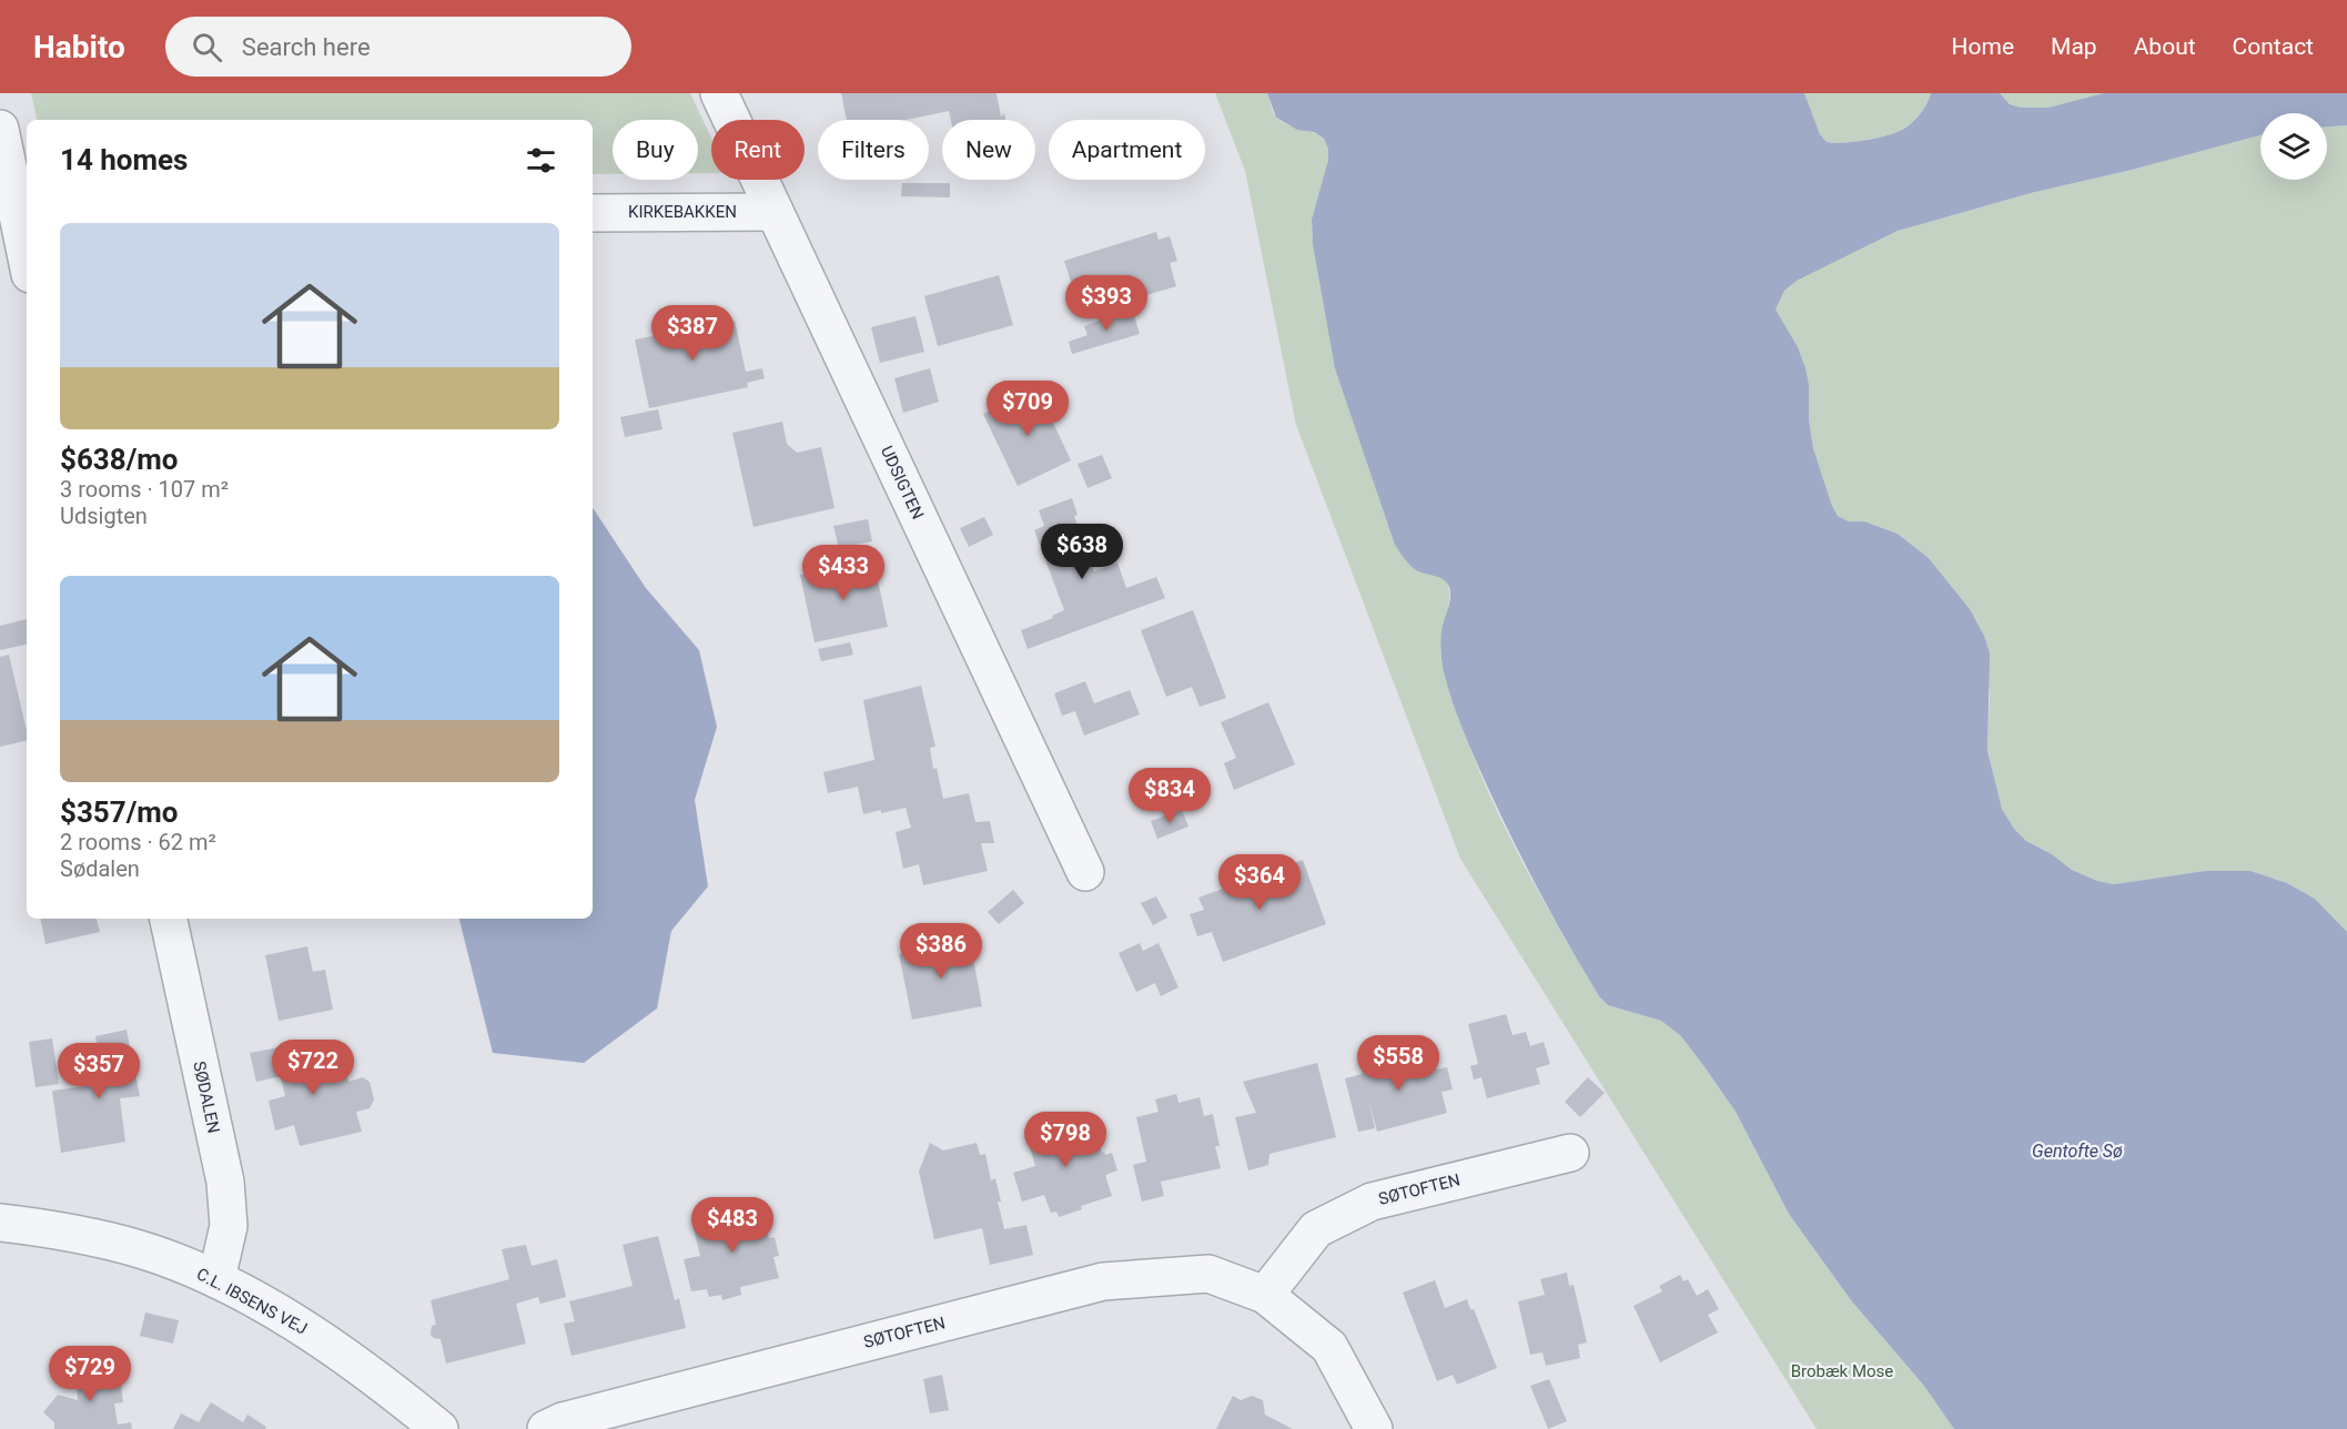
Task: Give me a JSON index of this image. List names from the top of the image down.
{
  "streets": {
    "street": [
      "KIRKEBAKKEN",
      "UDSIGTEN",
      "SØDALEN",
      "SØTOFTEN",
      "C.L. IBSENS VEJ"
    ]
  },
  "crossings": [
    ["KIRKEBAKKEN", "UDSIGTEN"],
    ["SØDALEN", "C.L. IBSENS VEJ"]
  ],
  "water": ["Gentofte Sø"],
  "parks": ["Brobæk Mose"],
  "page": {
    "header": "Habito",
    "search": "Search here",
    "nav": [
      "Home",
      "Map",
      "About",
      "Contact"
    ],
    "chip": [
      "Buy",
      "Rent",
      "Filters",
      "New",
      "Apartment"
    ],
    "heading": "14 homes",
    "list": [
      {
        "name": "$638/mo",
        "note": "3 rooms · 107 m² · Udsigten"
      },
      {
        "name": "$357/mo",
        "note": "2 rooms · 62 m² · Sødalen"
      }
    ],
    "price": [
      "$393",
      "$387",
      "$709",
      "$638",
      "$433",
      "$834",
      "$364",
      "$386",
      "$558",
      "$722",
      "$357",
      "$798",
      "$483",
      "$729"
    ]
  }
}
